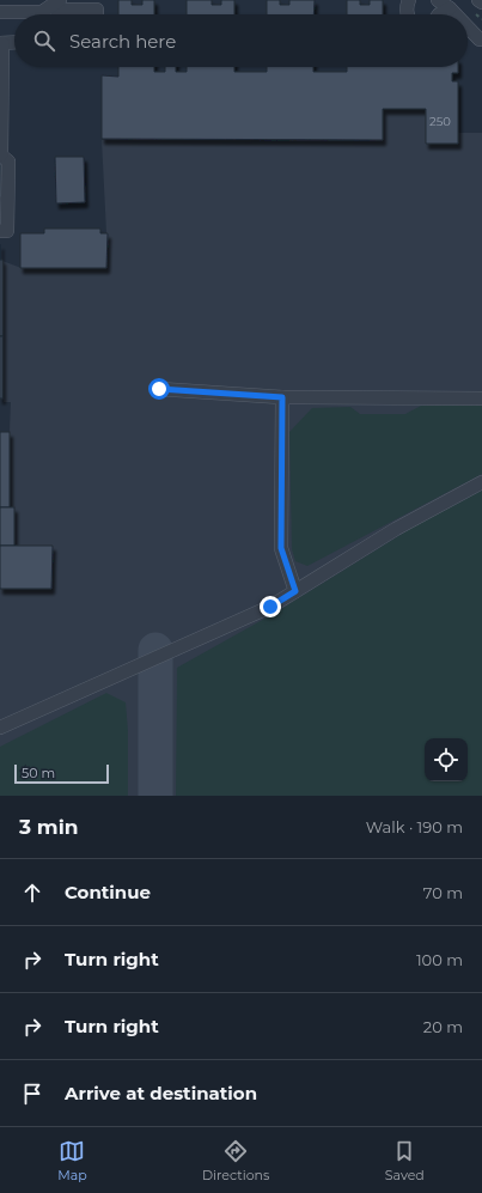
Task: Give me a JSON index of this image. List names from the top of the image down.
{
  "house_numbers": ["250"],
  "scale_bar": "50 m",
  "page": {
    "search": "Search here",
    "scale": "50 m",
    "heading": ["3 min", "Walk · 190 m"],
    "list": [
      ["Continue", "70 m"],
      ["Turn right", "100 m"],
      ["Turn right", "20 m"],
      "Arrive at destination"
    ],
    "nav": ["Map", "Directions", "Saved"]
  }
}
